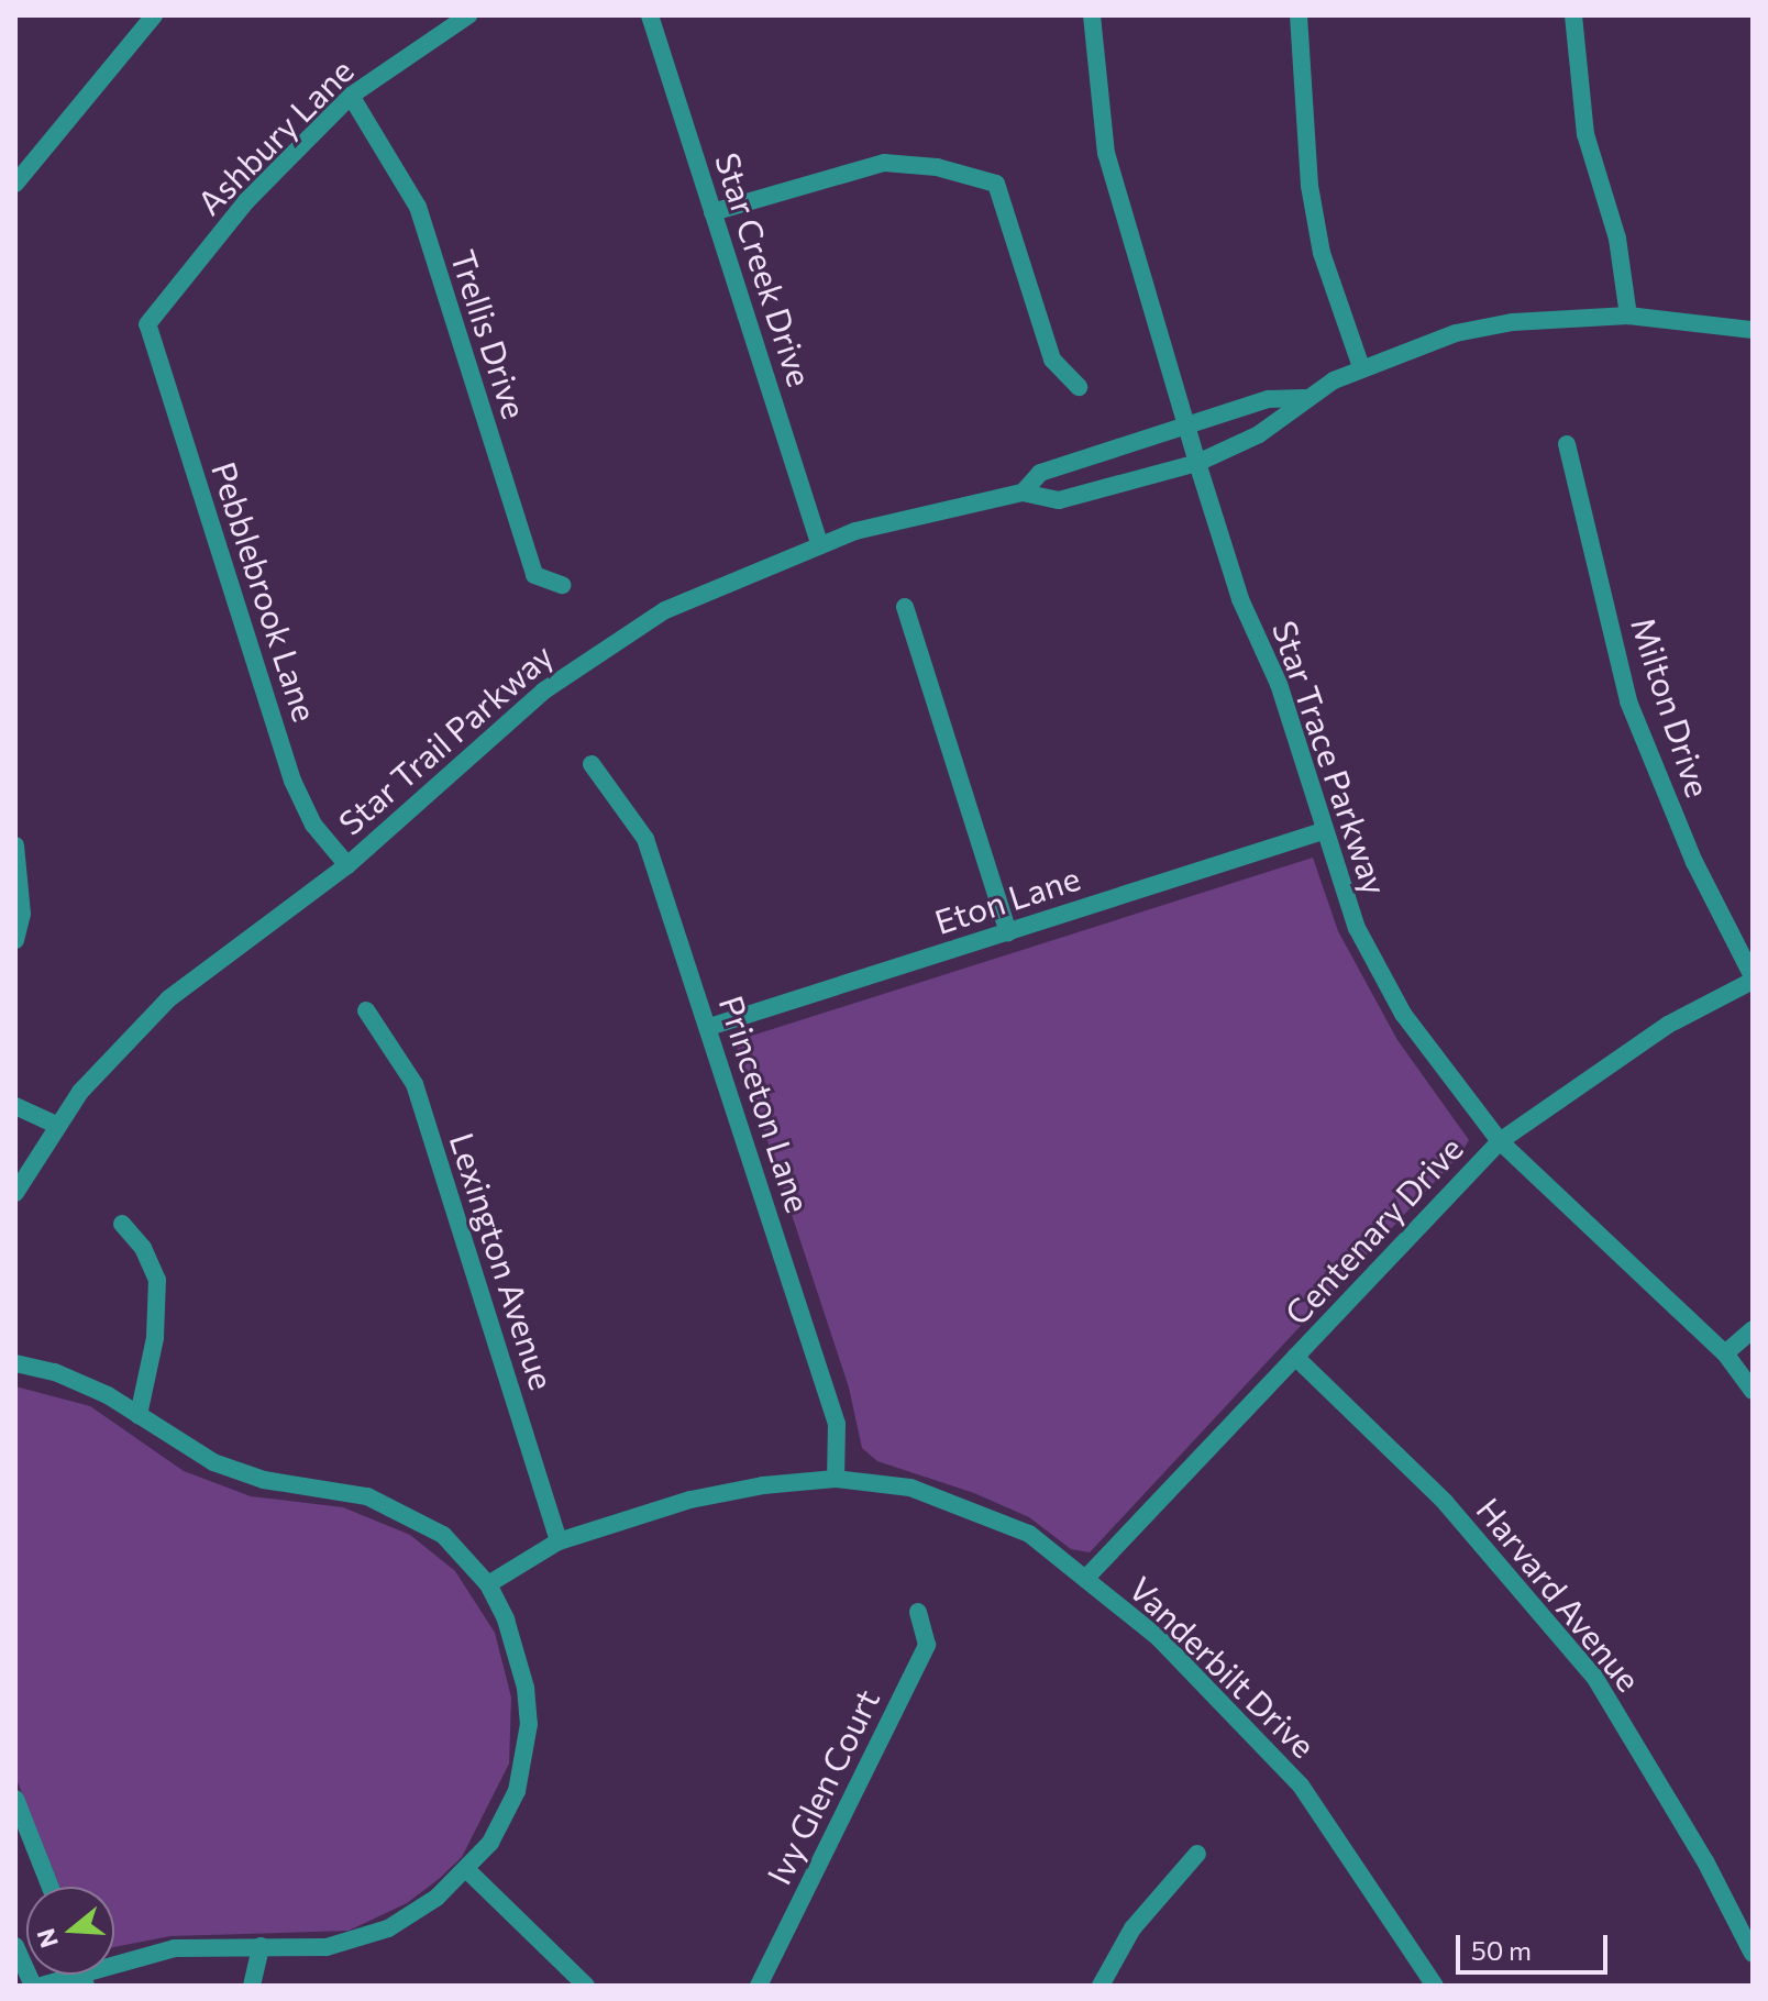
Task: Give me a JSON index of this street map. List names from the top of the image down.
{
  "streets": {
    "street": [
      "Ashbury Lane",
      "Star Creek Drive",
      "Trellis Drive",
      "Pebblebrook Lane",
      "Milton Drive",
      "Star Trail Parkway",
      "Star Trace Parkway",
      "Eton Lane",
      "Princeton Lane",
      "Centenary Drive",
      "Lexington Avenue",
      "Harvard Avenue",
      "Vanderbilt Drive",
      "Ivy Glen Court"
    ]
  },
  "crossings": [
    ["Ashbury Lane", "Trellis Drive"],
    ["Ashbury Lane", "Pebblebrook Lane"],
    ["Star Creek Drive", "Star Trail Parkway"],
    ["Pebblebrook Lane", "Star Trail Parkway"],
    ["Milton Drive", "Centenary Drive"],
    ["Star Trail Parkway", "Star Trace Parkway"],
    ["Star Trace Parkway", "Eton Lane"],
    ["Star Trace Parkway", "Centenary Drive"],
    ["Eton Lane", "Princeton Lane"],
    ["Princeton Lane", "Vanderbilt Drive"],
    ["Centenary Drive", "Harvard Avenue"],
    ["Centenary Drive", "Vanderbilt Drive"],
    ["Lexington Avenue", "Vanderbilt Drive"]
  ],
  "scale_bar": "50 m",
  "north": "left"
}
